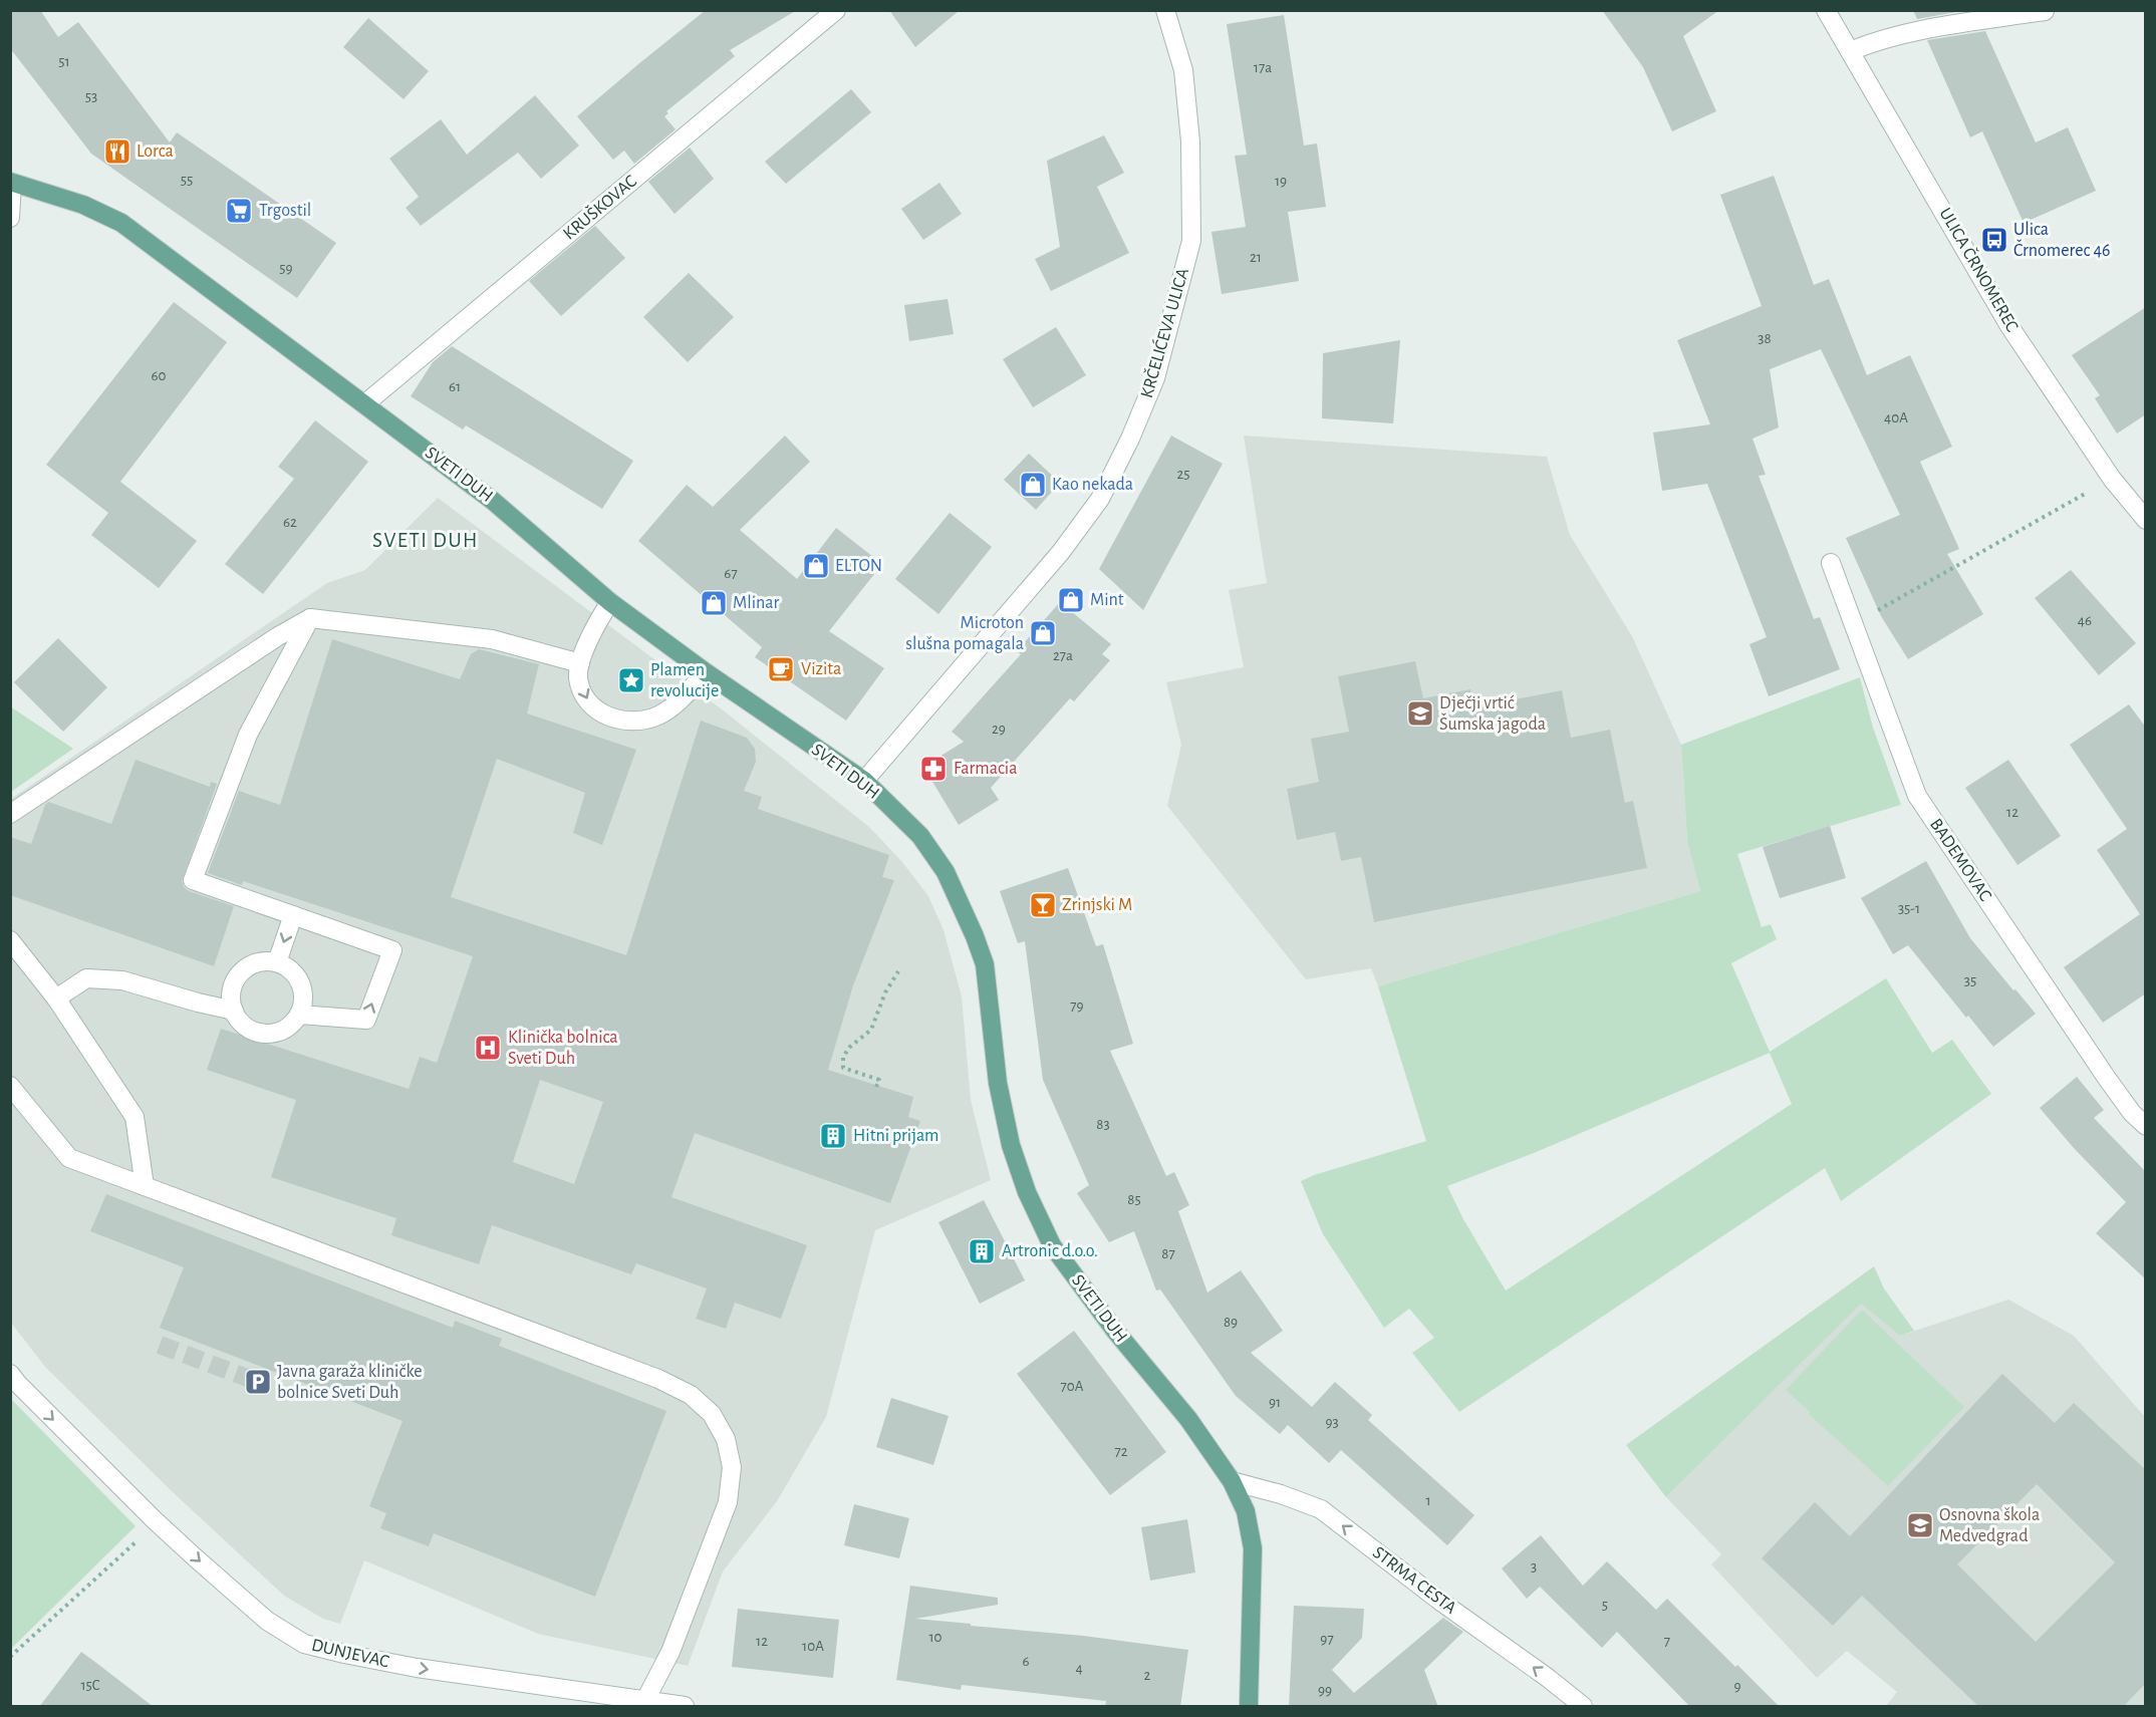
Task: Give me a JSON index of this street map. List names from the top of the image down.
{
  "streets": {
    "main road": ["SVETI DUH"],
    "street": [
      "KRUŠKOVAC",
      "ULICA ČRNOMEREC",
      "KRČELIĆEVA ULICA",
      "BADEMOVAC",
      "STRMA CESTA",
      "DUNJEVAC"
    ]
  },
  "crossings": [
    ["KRUŠKOVAC", "SVETI DUH"],
    ["KRČELIĆEVA ULICA", "SVETI DUH"],
    ["SVETI DUH", "STRMA CESTA"]
  ],
  "one_way": ["STRMA CESTA", "DUNJEVAC"],
  "districts": ["SVETI DUH"],
  "places": {
    "restaurant": ["Lorca"],
    "supermarket": ["Trgostil"],
    "bus stop": ["Ulica Črnomerec 46"],
    "shop": [
      "Kao nekada",
      "ELTON",
      "Mint",
      "Mlinar",
      "Microton slušna pomagala"
    ],
    "cafe": ["Vizita"],
    "place": ["Plamen revolucije"],
    "school or university": ["Dječji vrtić Šumska jagoda", "Osnovna škola Medvedgrad"],
    "pharmacy": ["Farmacia"],
    "bar": ["Zrinjski M"],
    "hospital": ["Klinička bolnica Sveti Duh"],
    "building": ["Hitni prijam", "Artronic d.o.o."],
    "parking": ["Javna garaža kliničke bolnice Sveti Duh"]
  },
  "house_numbers": [
    "51",
    "17a",
    "53",
    "55",
    "19",
    "21",
    "59",
    "38",
    "60",
    "61",
    "40A",
    "25",
    "62",
    "67",
    "46",
    "27a",
    "29",
    "12",
    "35-1",
    "35",
    "79",
    "83",
    "85",
    "87",
    "89",
    "70A",
    "91",
    "93",
    "72",
    "1",
    "3",
    "5",
    "10",
    "97",
    "12",
    "7",
    "10A",
    "6",
    "4",
    "2",
    "15C",
    "9",
    "99"
  ]
}
